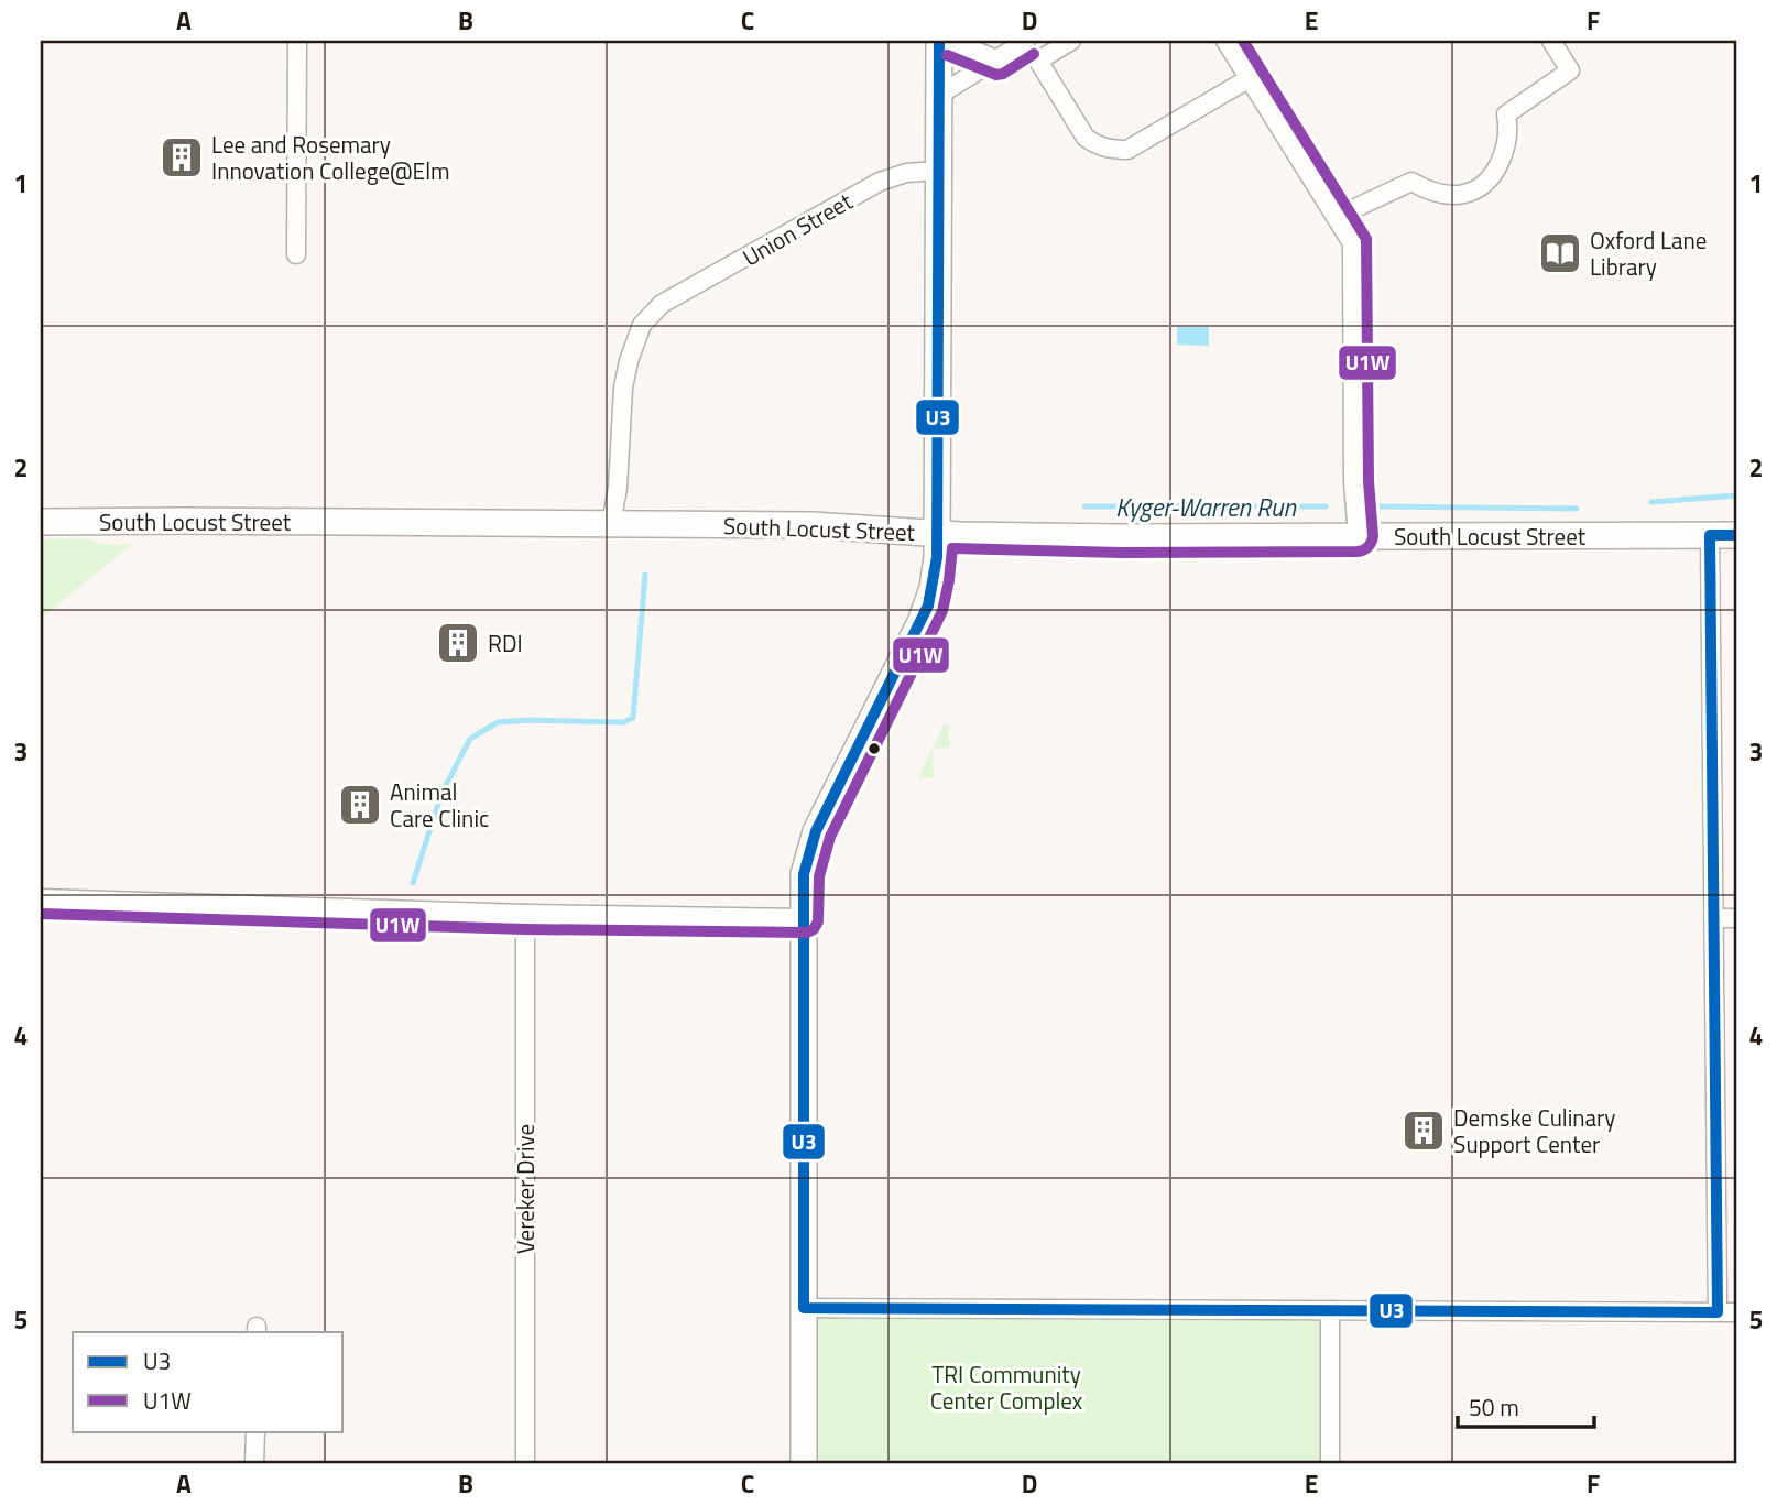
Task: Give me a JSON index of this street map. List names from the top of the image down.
{
  "streets": {
    "street": ["Union Street", "South Locust Street", "Vereker Drive"]
  },
  "crossings": [
    ["Union Street", "South Locust Street"]
  ],
  "water": ["Kyger-Warren Run"],
  "parks": ["TRI Community Center Complex"],
  "places": {
    "building": [
      "Lee and Rosemary Innovation College@Elm",
      "RDI",
      "Animal Care Clinic",
      "Demske Culinary Support Center"
    ],
    "library": ["Oxford Lane Library"]
  },
  "lines": ["transit line U3", "transit line U1W"],
  "legend": ["U3", "U1W"],
  "scale_bar": "50 m",
  "grid": {
    "columns": [
      "A",
      "B",
      "C",
      "D",
      "E",
      "F"
    ],
    "rows": [
      "1",
      "2",
      "3",
      "4",
      "5"
    ]
  }
}
